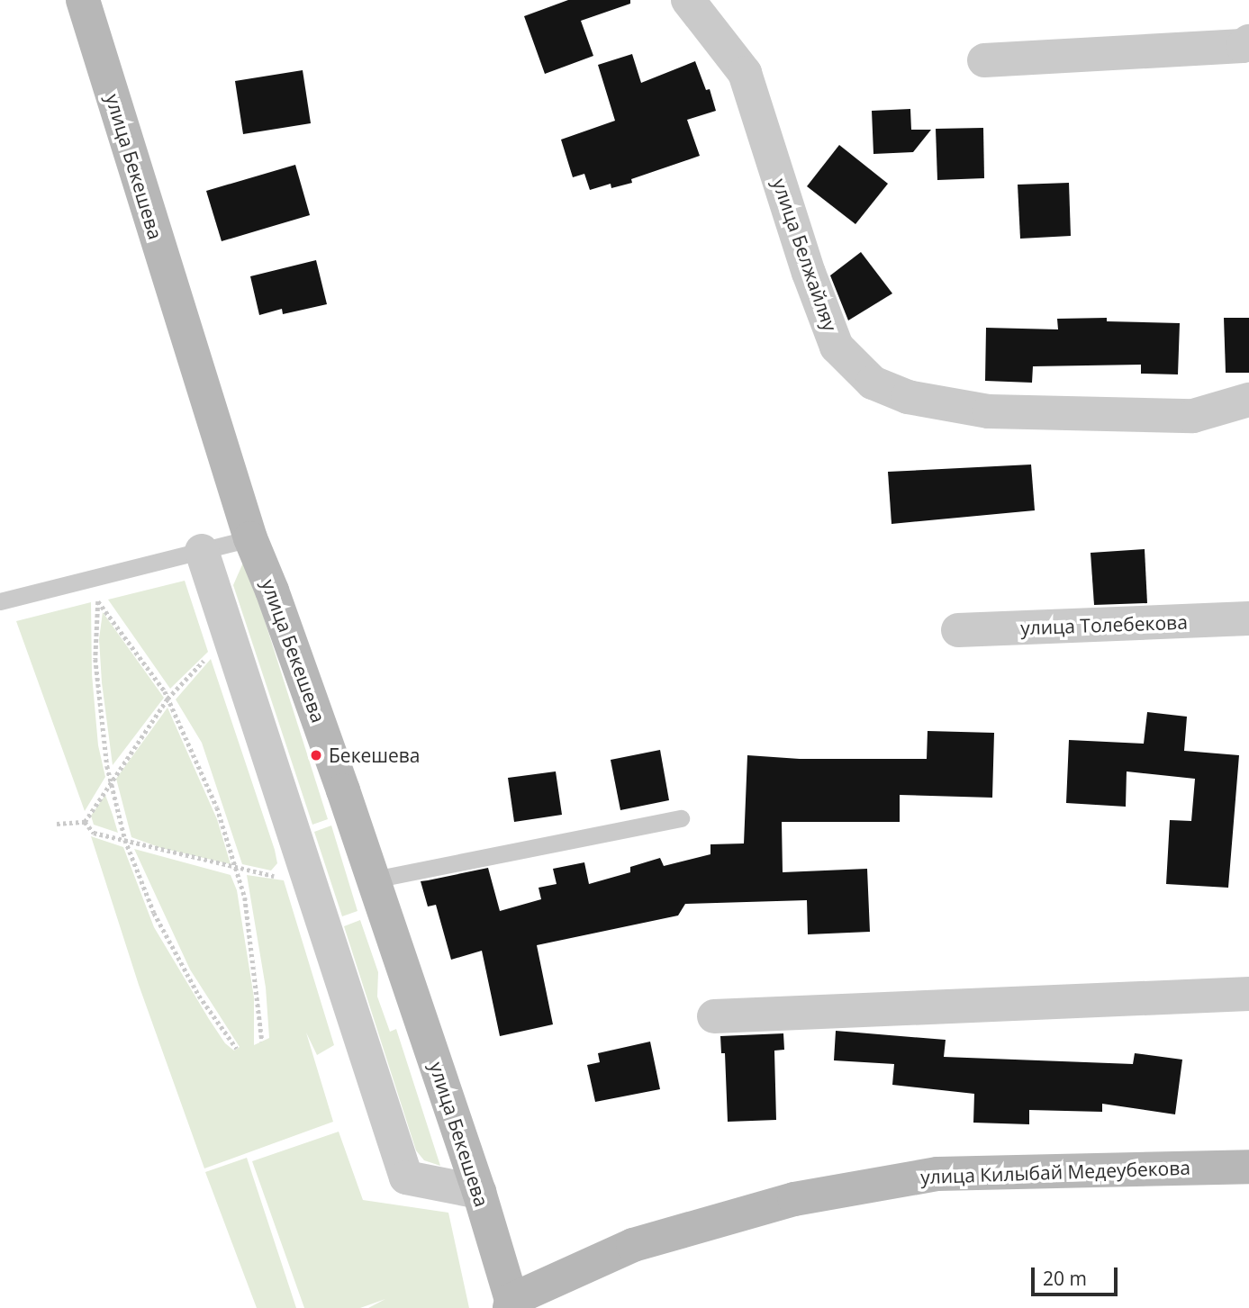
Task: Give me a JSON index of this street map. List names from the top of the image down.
{
  "streets": {
    "main road": ["улица Бекешева", "улица Килыбай Медеубекова"],
    "street": ["улица Белжайляу", "улица Толебекова"]
  },
  "crossings": [
    ["улица Бекешева", "улица Килыбай Медеубекова"]
  ],
  "places": ["Бекешева"],
  "scale_bar": "20 m"
}
